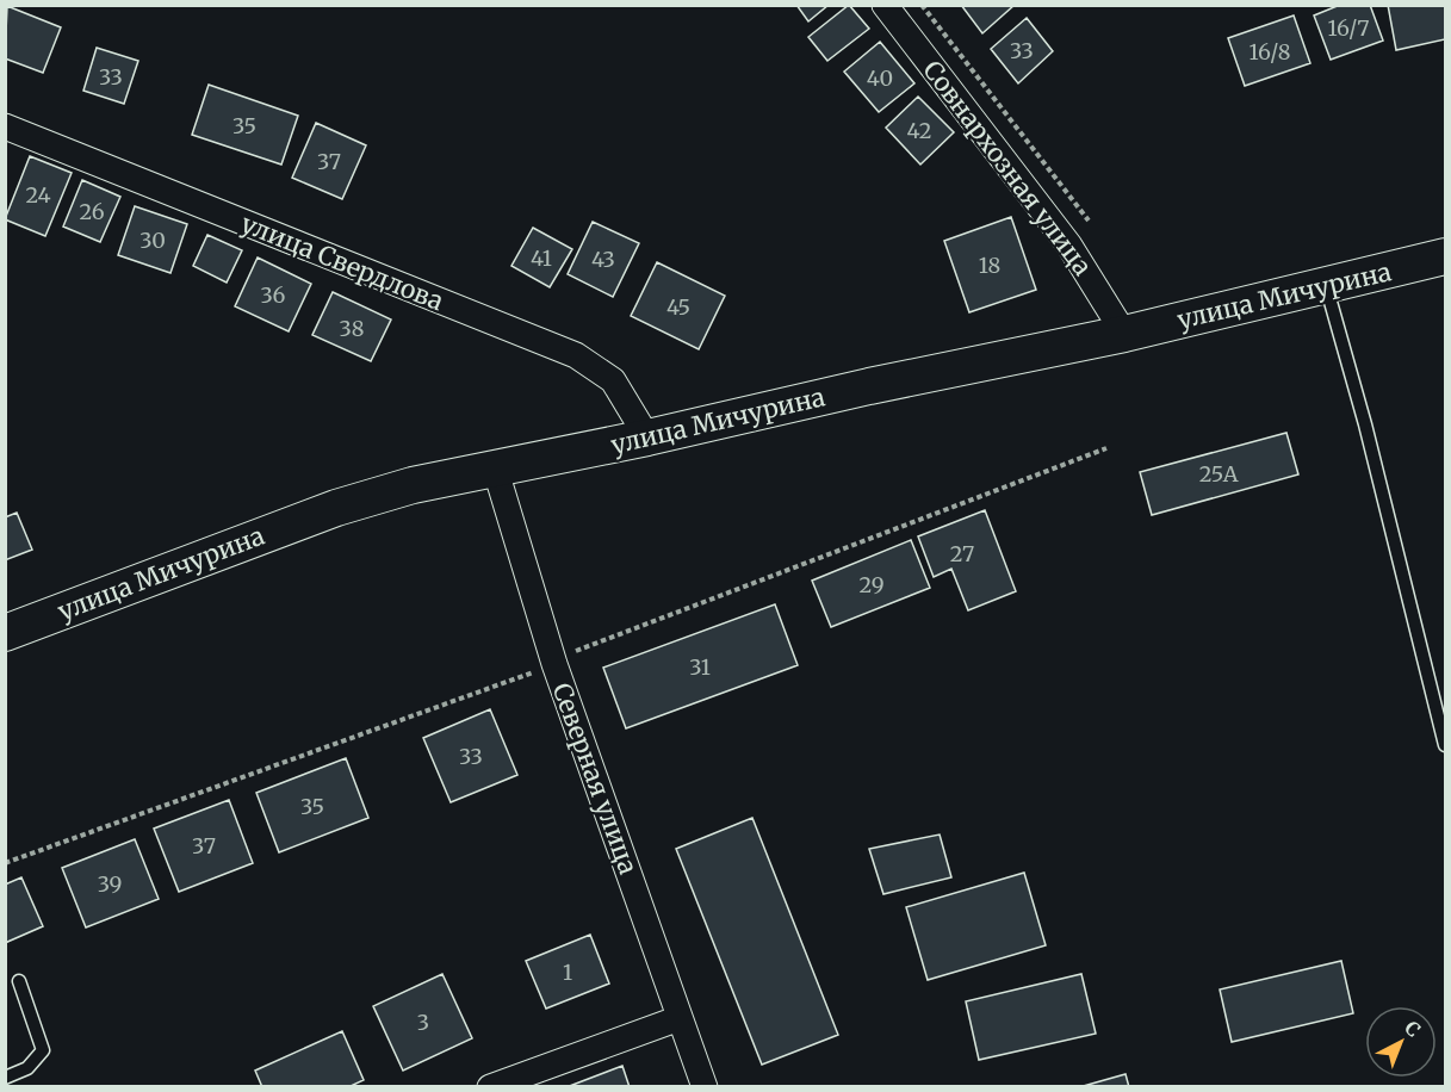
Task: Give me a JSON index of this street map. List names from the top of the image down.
{
  "streets": {
    "main road": ["улица Мичурина"],
    "street": ["Совнархозная улица", "улица Свердлова", "Северная улица"]
  },
  "crossings": [
    ["Совнархозная улица", "улица Мичурина"],
    ["улица Свердлова", "улица Мичурина"],
    ["улица Мичурина", "Северная улица"]
  ],
  "house_numbers": [
    "16/7",
    "33",
    "16/8",
    "33",
    "40",
    "35",
    "42",
    "37",
    "24",
    "26",
    "30",
    "41",
    "43",
    "18",
    "36",
    "45",
    "38",
    "25А",
    "27",
    "29",
    "31",
    "33",
    "35",
    "37",
    "39",
    "1",
    "3"
  ],
  "north": "top right"
}
